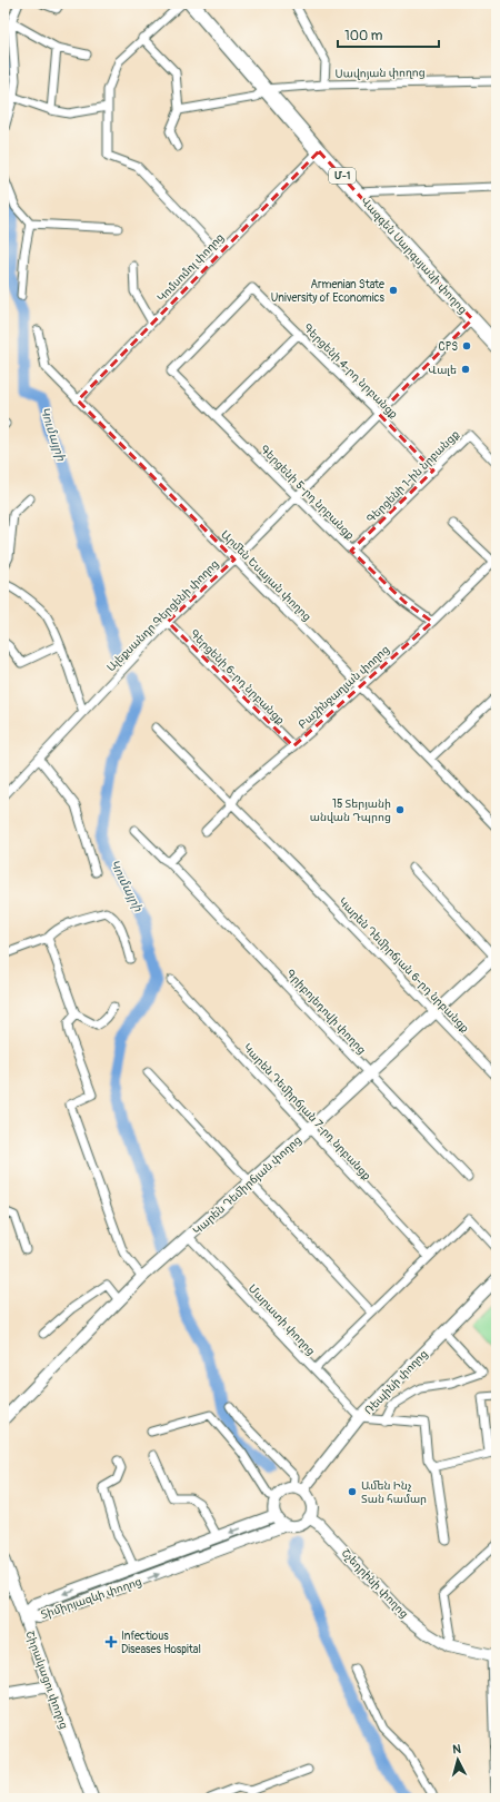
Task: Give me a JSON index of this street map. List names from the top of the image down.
{
  "streets": {
    "highway": ["Մ-1", "Վազգեն Սարգսյանի փողոց"],
    "main road": ["Շիրակացու փողոց"],
    "street": [
      "Սավոյան փողոց",
      "Կոմսոմոլ փողոց",
      "Գերցենի 4-րդ նրբանցք",
      "Գերցենի 1-ին նրբանցք",
      "Գերցենի 5-րդ նրբանցք",
      "Արմեն Եսայան փողոց",
      "Ալեքսանդր Գերցենի փողոց",
      "Գերցենի 6-րդ նրբանցք",
      "Բաշինջաղյան փողոց",
      "Կարեն Դեմիրճյան 6-րդ նրբանցք",
      "Գրիբոյեդովի փողոց",
      "Կարեն Դեմիրճյան 7-րդ նրբանցք",
      "Կարեն Դեմիրճյան փողոց",
      "Մարատի փողոց",
      "Ռեպինի փողոց",
      "Շչեդրինի փողոց",
      "Տիմիրյազևի փողոց"
    ]
  },
  "crossings": [
    ["Սավոյան փողոց", "Վազգեն Սարգսյանի փողոց"],
    ["Վազգեն Սարգսյանի փողոց", "Կոմսոմոլ փողոց"],
    ["Վազգեն Սարգսյանի փողոց", "Ալեքսանդր Գերցենի փողոց"],
    ["Կոմսոմոլ փողոց", "Արմեն Եսայան փողոց"],
    ["Գերցենի 4-րդ նրբանցք", "Գերցենի 1-ին նրբանցք"],
    ["Գերցենի 4-րդ նրբանցք", "Գերցենի 5-րդ նրբանցք"],
    ["Գերցենի 4-րդ նրբանցք", "Ալեքսանդր Գերցենի փողոց"],
    ["Գերցենի 1-ին նրբանցք", "Գերցենի 5-րդ նրբանցք"],
    ["Գերցենի 5-րդ նրբանցք", "Ալեքսանդր Գերցենի փողոց"],
    ["Գերցենի 5-րդ նրբանցք", "Բաշինջաղյան փողոց"],
    ["Արմեն Եսայան փողոց", "Ալեքսանդր Գերցենի փողոց"],
    ["Արմեն Եսայան փողոց", "Բաշինջաղյան փողոց"],
    ["Ալեքսանդր Գերցենի փողոց", "Գերցենի 6-րդ նրբանցք"],
    ["Գերցենի 6-րդ նրբանցք", "Բաշինջաղյան փողոց"],
    ["Բաշինջաղյան փողոց", "Կարեն Դեմիրճյան 6-րդ նրբանցք"],
    ["Կարեն Դեմիրճյան 6-րդ նրբանցք", "Կարեն Դեմիրճյան փողոց"],
    ["Գրիբոյեդովի փողոց", "Կարեն Դեմիրճյան փողոց"],
    ["Կարեն Դեմիրճյան 7-րդ նրբանցք", "Կարեն Դեմիրճյան փողոց"],
    ["Կարեն Դեմիրճյան փողոց", "Մարատի փողոց"],
    ["Մարատի փողոց", "Ռեպինի փողոց"],
    ["Ռեպինի փողոց", "Շչեդրինի փողոց"],
    ["Ռեպինի փողոց", "Տիմիրյազևի փողոց"],
    ["Շչեդրինի փողոց", "Տիմիրյազևի փողոց"],
    ["Տիմիրյազևի փողոց", "Շիրակացու փողոց"]
  ],
  "water": ["Կումայրի"],
  "places": {
    "other": [
      "Armenian State University of Economics",
      "CPS",
      "Վալե",
      "15 Տերյանի անվան Դպրոց",
      "Ամեն Ինչ Տան համար"
    ],
    "health": ["Infectious Diseases Hospital"]
  },
  "scale_bar": "100 m",
  "north": "top"
}
